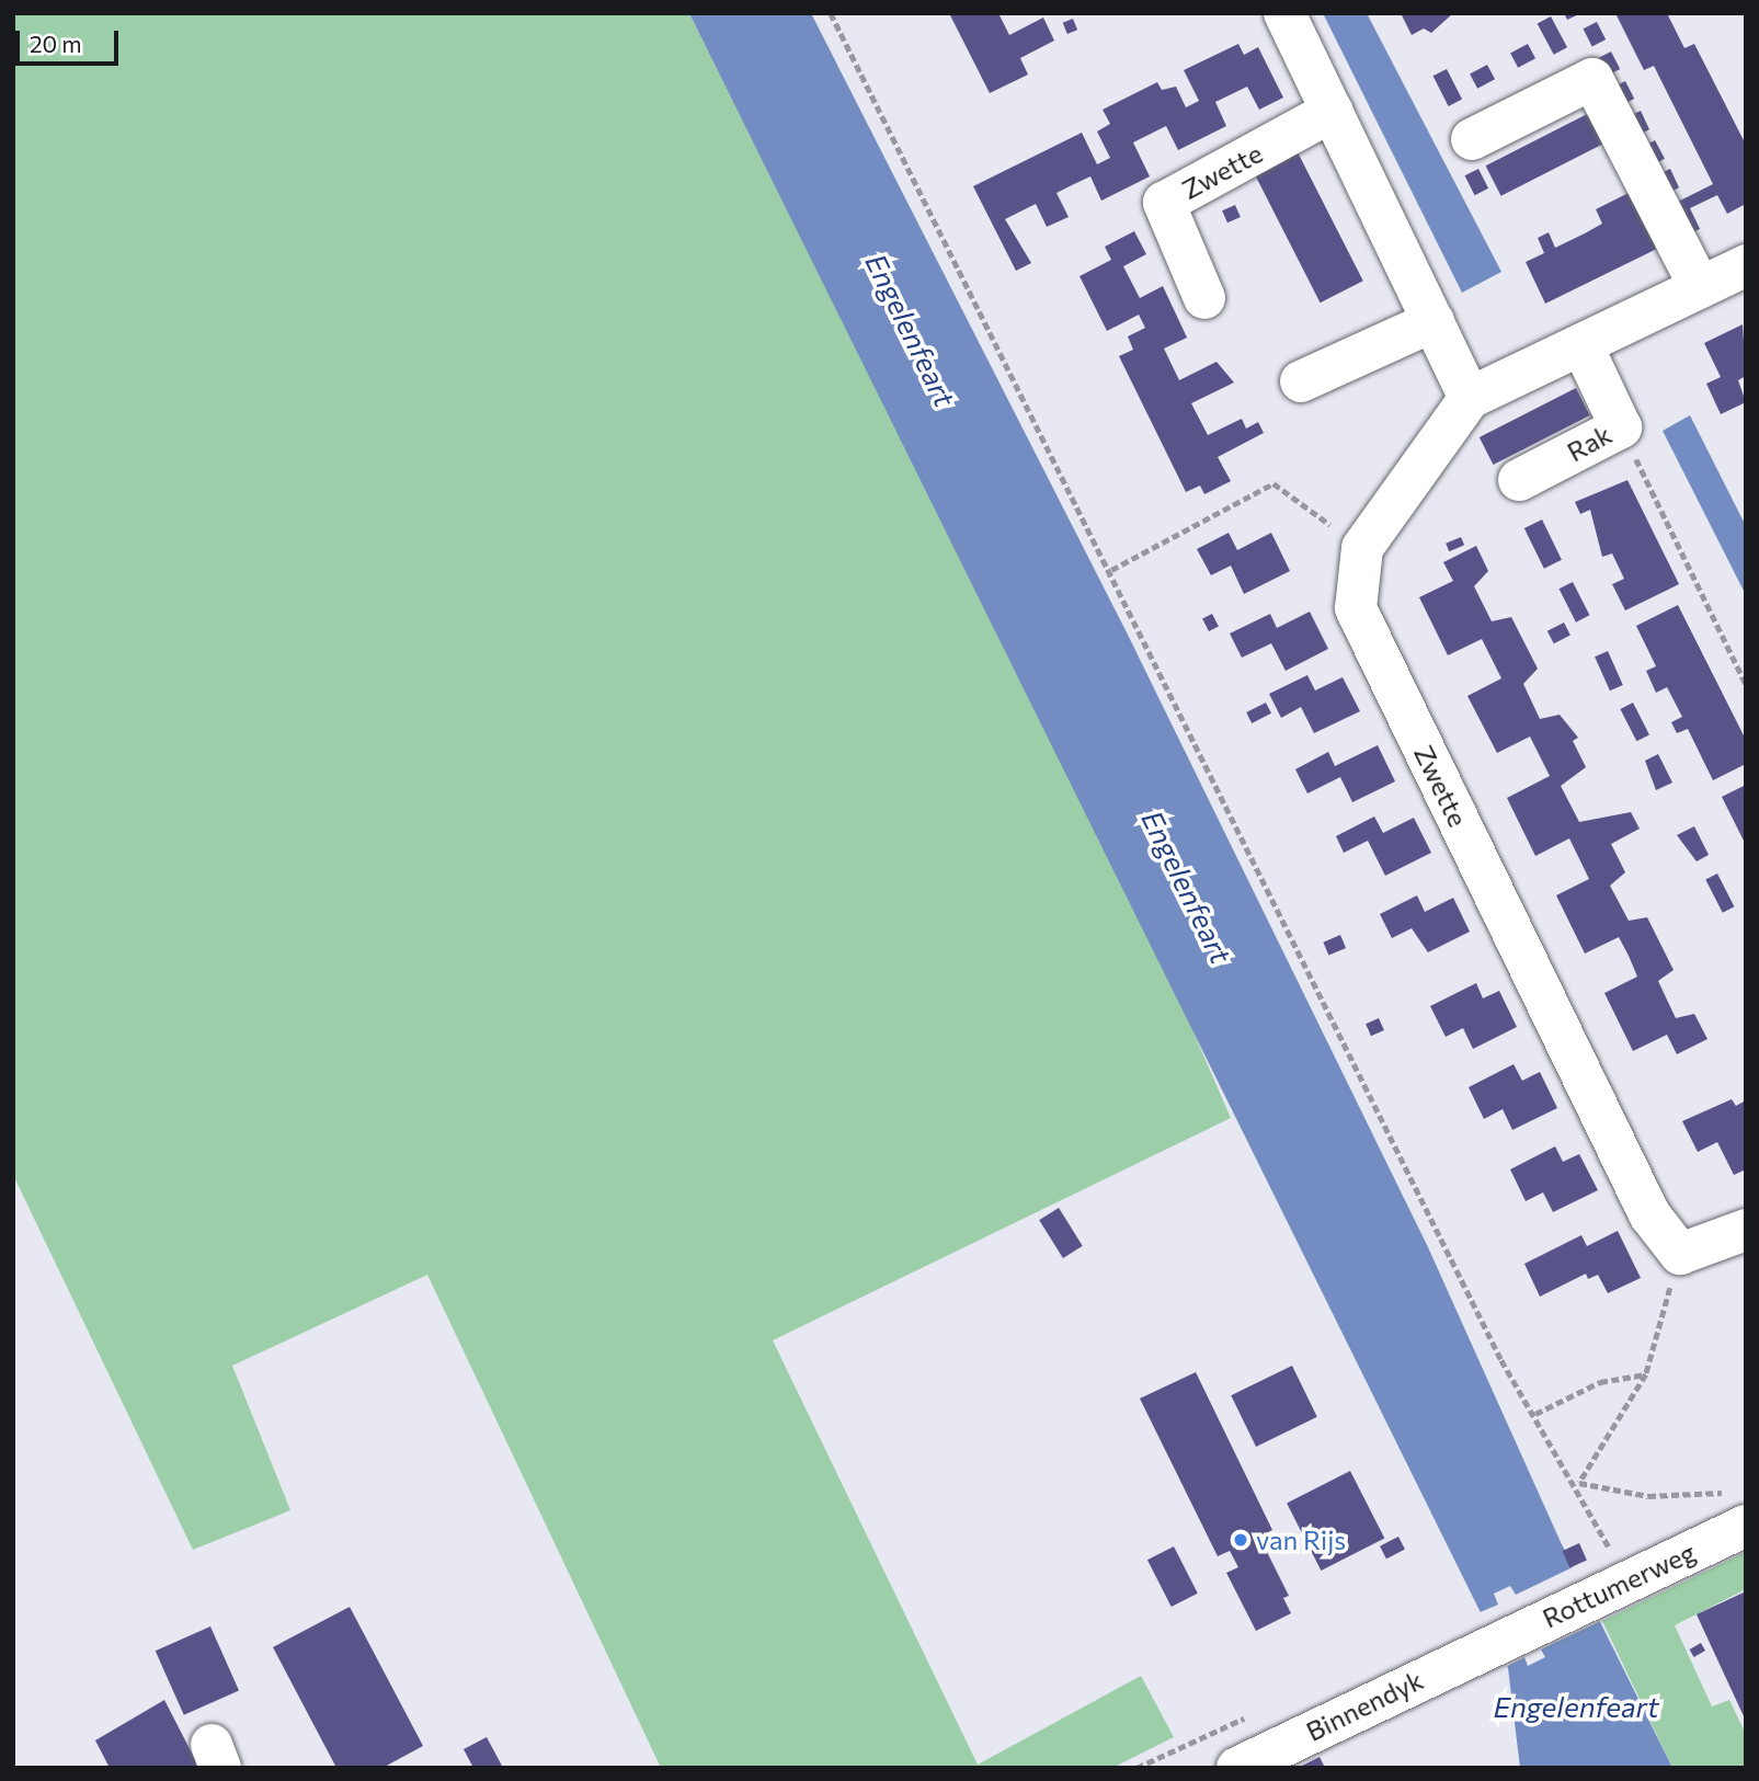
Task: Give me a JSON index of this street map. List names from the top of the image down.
{
  "streets": {
    "street": [
      "Zwette",
      "Rak",
      "Rottumerweg",
      "Binnendyk"
    ]
  },
  "crossings": [
    ["Rottumerweg", "Binnendyk"]
  ],
  "water": ["Engelenfeart"],
  "places": ["van Rijs"],
  "scale_bar": "20 m"
}
